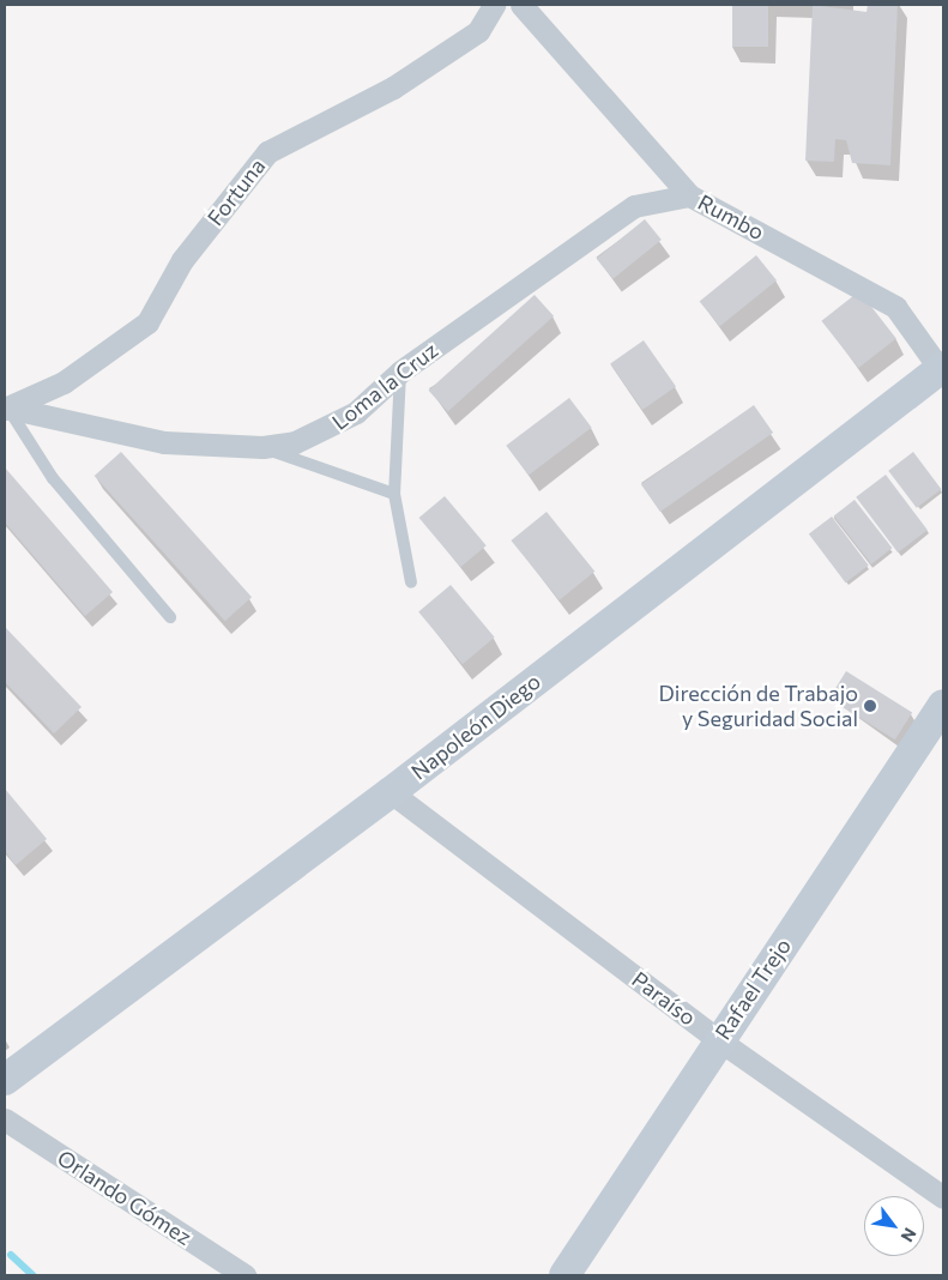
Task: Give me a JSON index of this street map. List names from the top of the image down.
{
  "streets": {
    "main road": ["Napoleón Diego", "Rafael Trejo"],
    "street": [
      "Fortuna",
      "Rumbo",
      "Loma la Cruz",
      "Paraíso",
      "Orlando Gómez"
    ]
  },
  "crossings": [
    ["Fortuna", "Loma la Cruz"],
    ["Rumbo", "Loma la Cruz"],
    ["Rumbo", "Napoleón Diego"],
    ["Napoleón Diego", "Paraíso"],
    ["Rafael Trejo", "Paraíso"]
  ],
  "places": ["Dirección de Trabajo y Seguridad Social"],
  "north": "bottom right"
}
